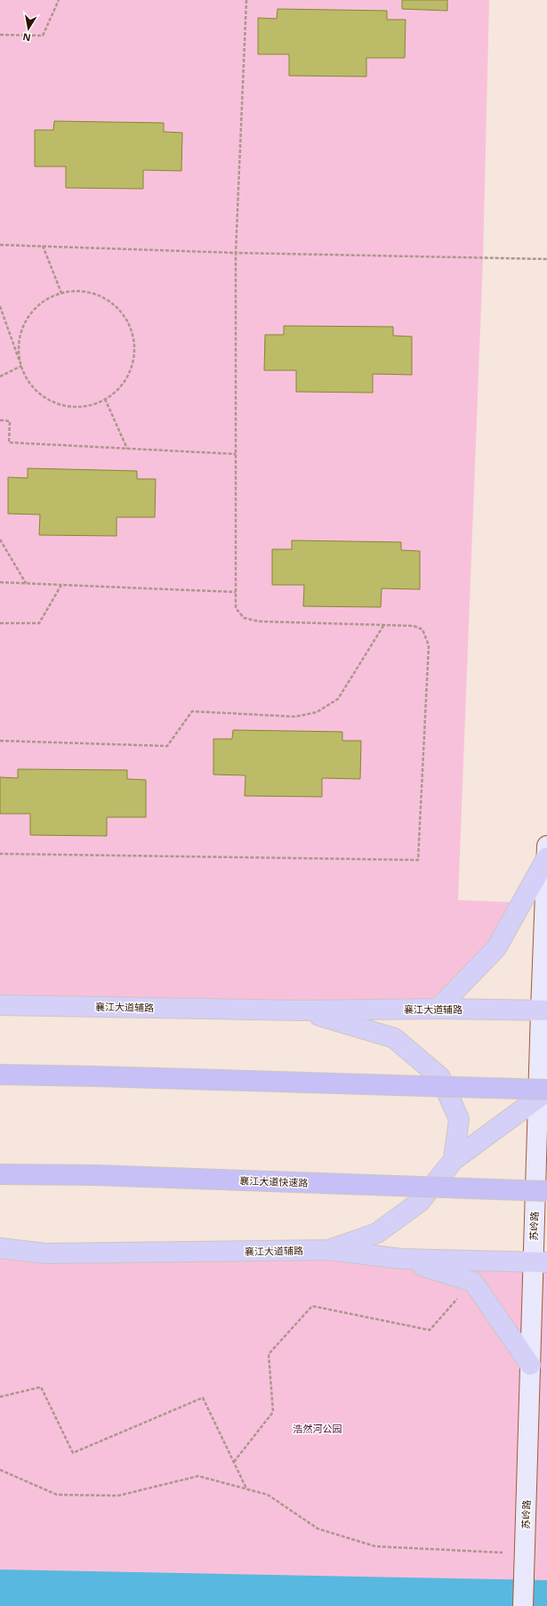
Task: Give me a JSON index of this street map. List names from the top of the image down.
{
  "streets": {
    "highway": ["襄江大道快速路"],
    "main road": ["襄江大道辅路", "苏岭路"]
  },
  "crossings": [
    ["襄江大道辅路", "苏岭路"]
  ],
  "parks": ["浩然河公园"],
  "north": "bottom"
}
